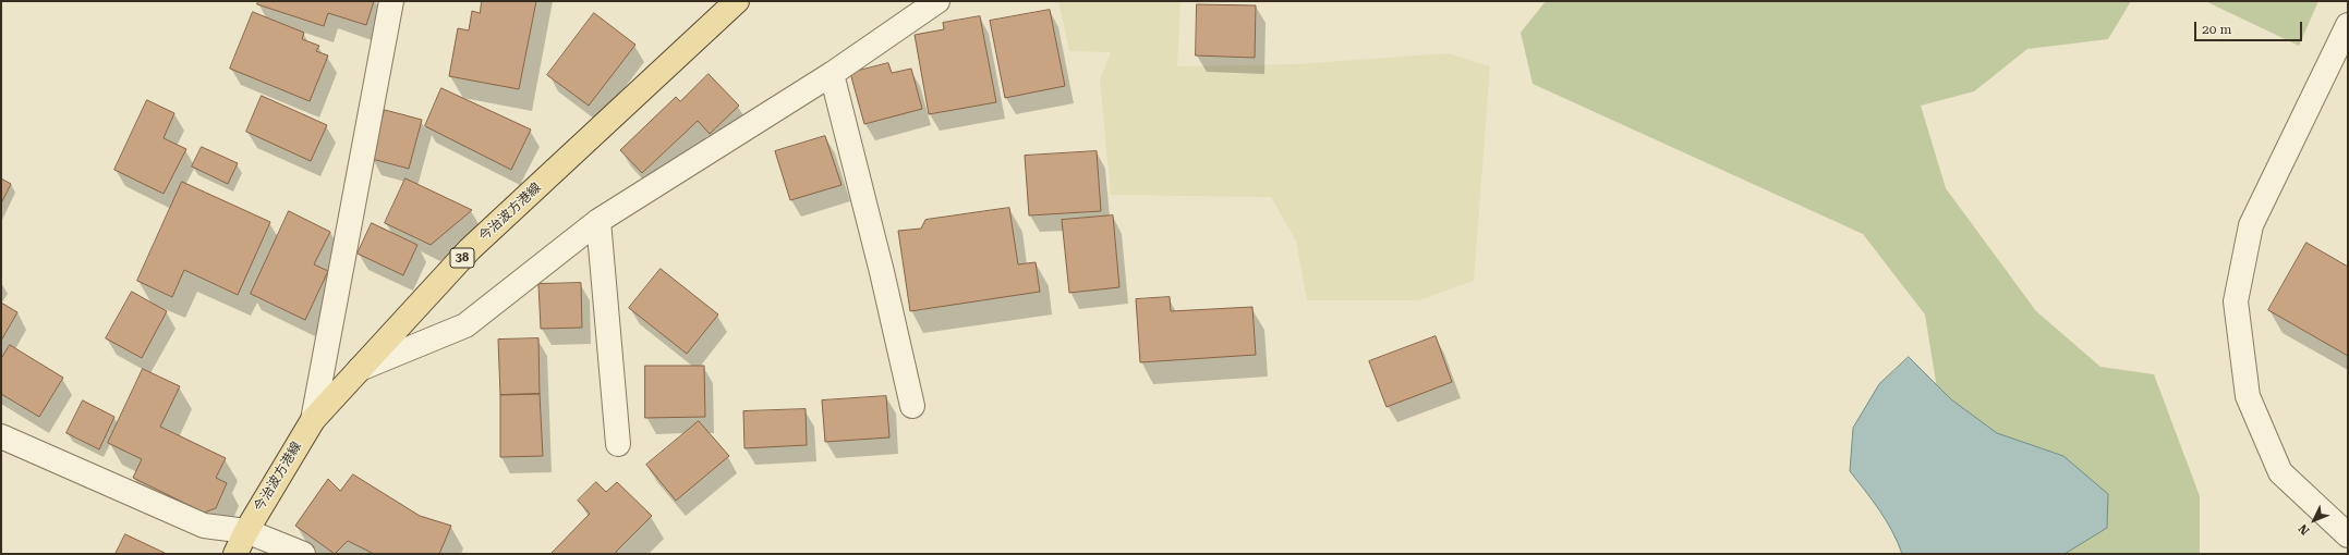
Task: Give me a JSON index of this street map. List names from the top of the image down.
{
  "streets": {
    "main road": ["今治波方港線", "38"]
  },
  "scale_bar": "20 m",
  "north": "bottom left"
}
